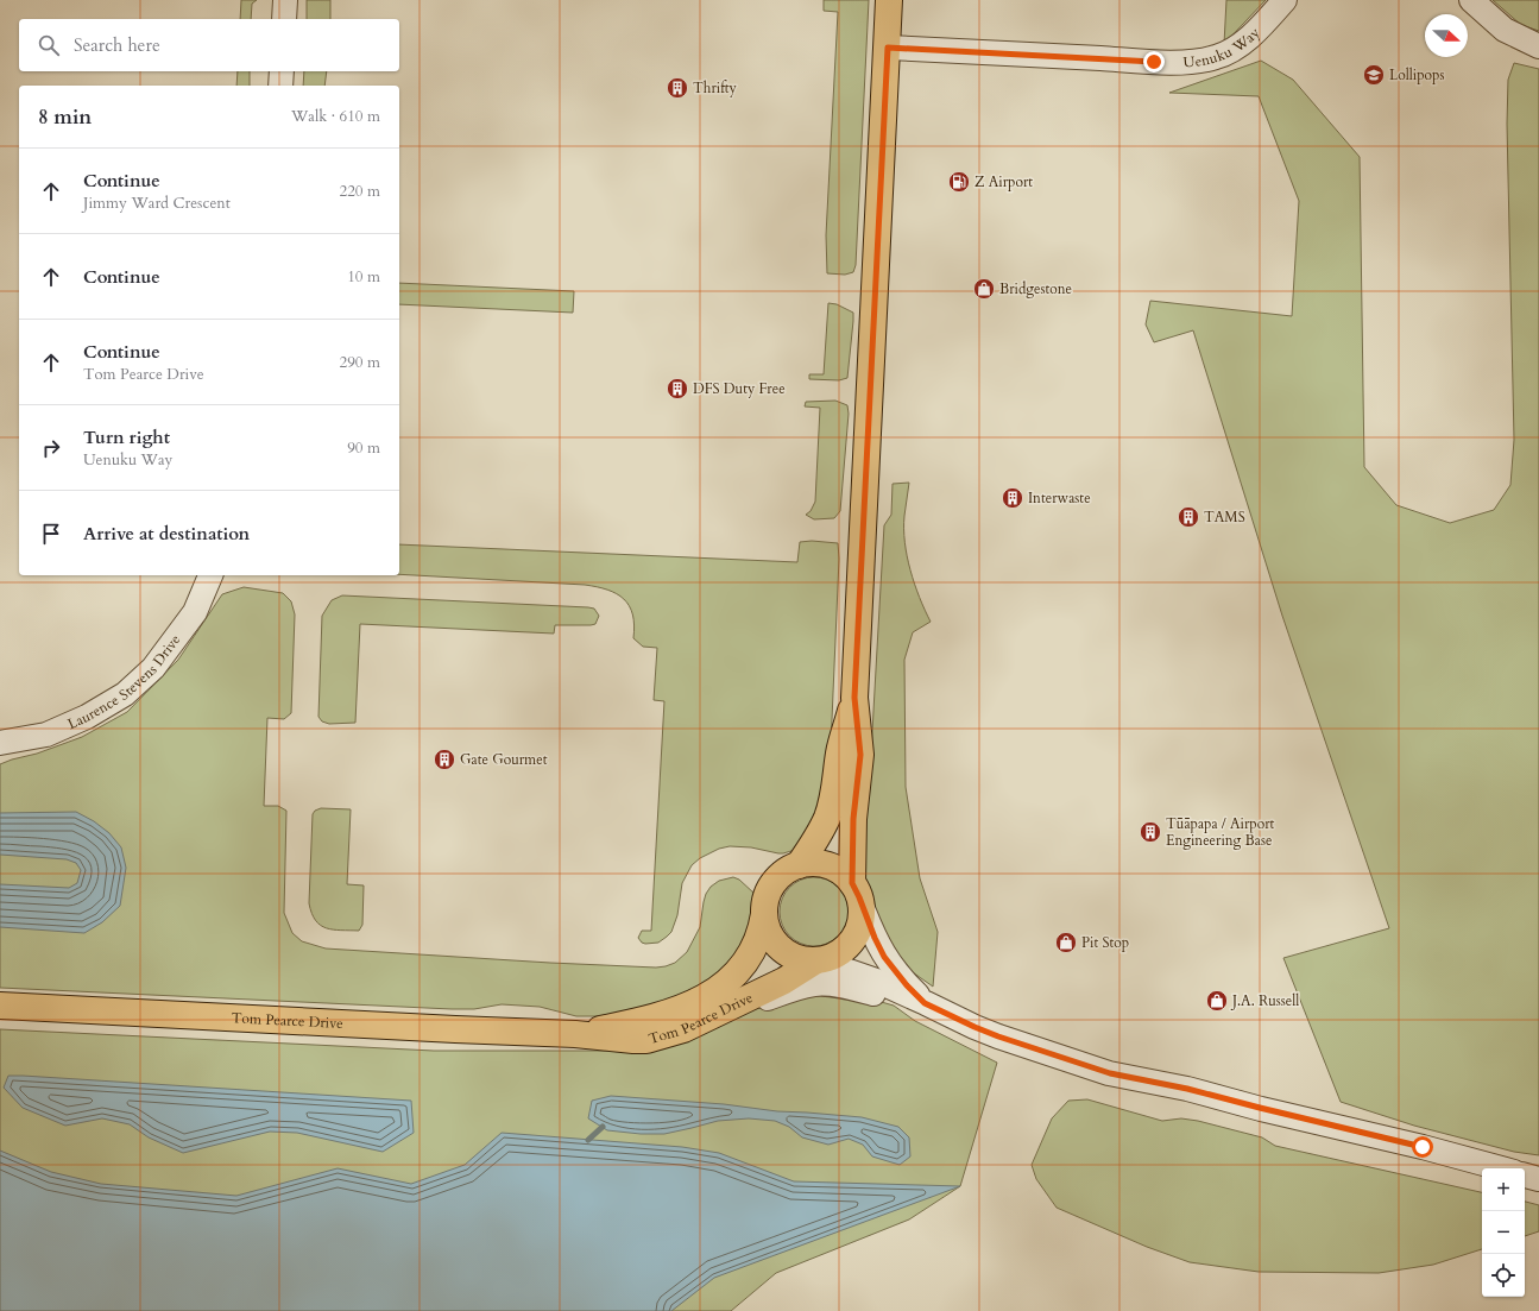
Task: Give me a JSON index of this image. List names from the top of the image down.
{
  "streets": {
    "main road": ["Tom Pearce Drive"],
    "street": ["Uenuku Way", "Laurence Stevens Drive"]
  },
  "places": {
    "school or university": ["Lollipops"],
    "building": [
      "Thrifty",
      "DFS Duty Free",
      "Interwaste",
      "TAMS",
      "Gate Gourmet",
      "Tūāpapa / Airport Engineering Base"
    ],
    "fuel station": ["Z Airport"],
    "shop": ["Bridgestone", "Pit Stop", "J.A. Russell"]
  },
  "north": "right",
  "page": {
    "search": "Search here",
    "heading": ["8 min", "Walk · 610 m"],
    "list": [
      ["Continue", "Jimmy Ward Crescent", "220 m"],
      ["Continue", "10 m"],
      ["Continue", "Tom Pearce Drive", "290 m"],
      ["Turn right", "Uenuku Way", "90 m"],
      "Arrive at destination"
    ],
    "map_buttons": ["+", "−"]
  }
}
